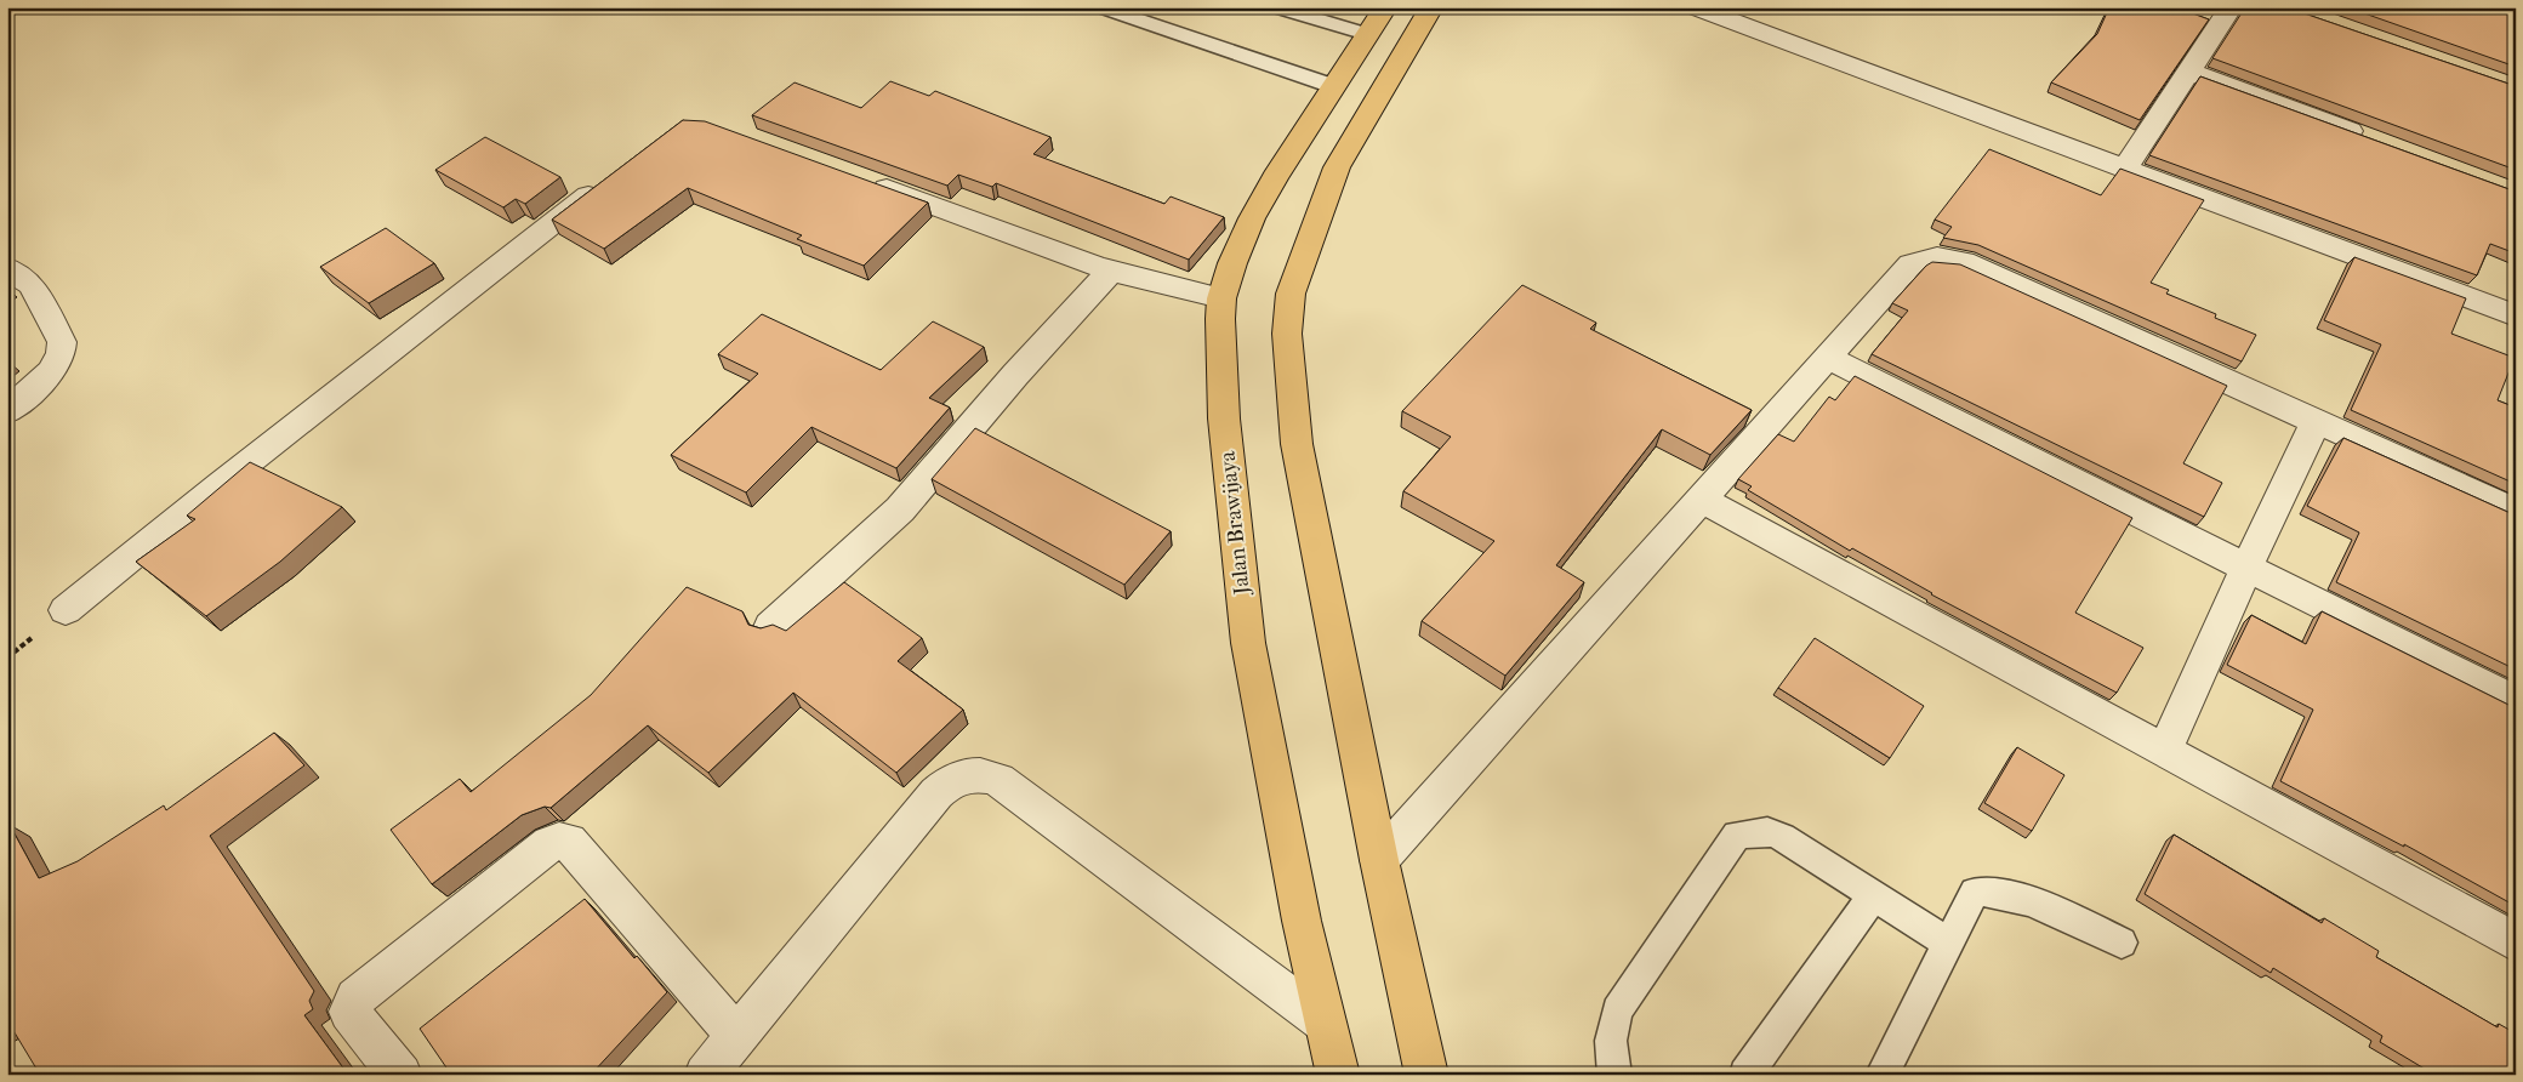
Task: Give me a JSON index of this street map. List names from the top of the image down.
{
  "streets": {
    "highway": ["Jalan Brawijaya"]
  }
}
